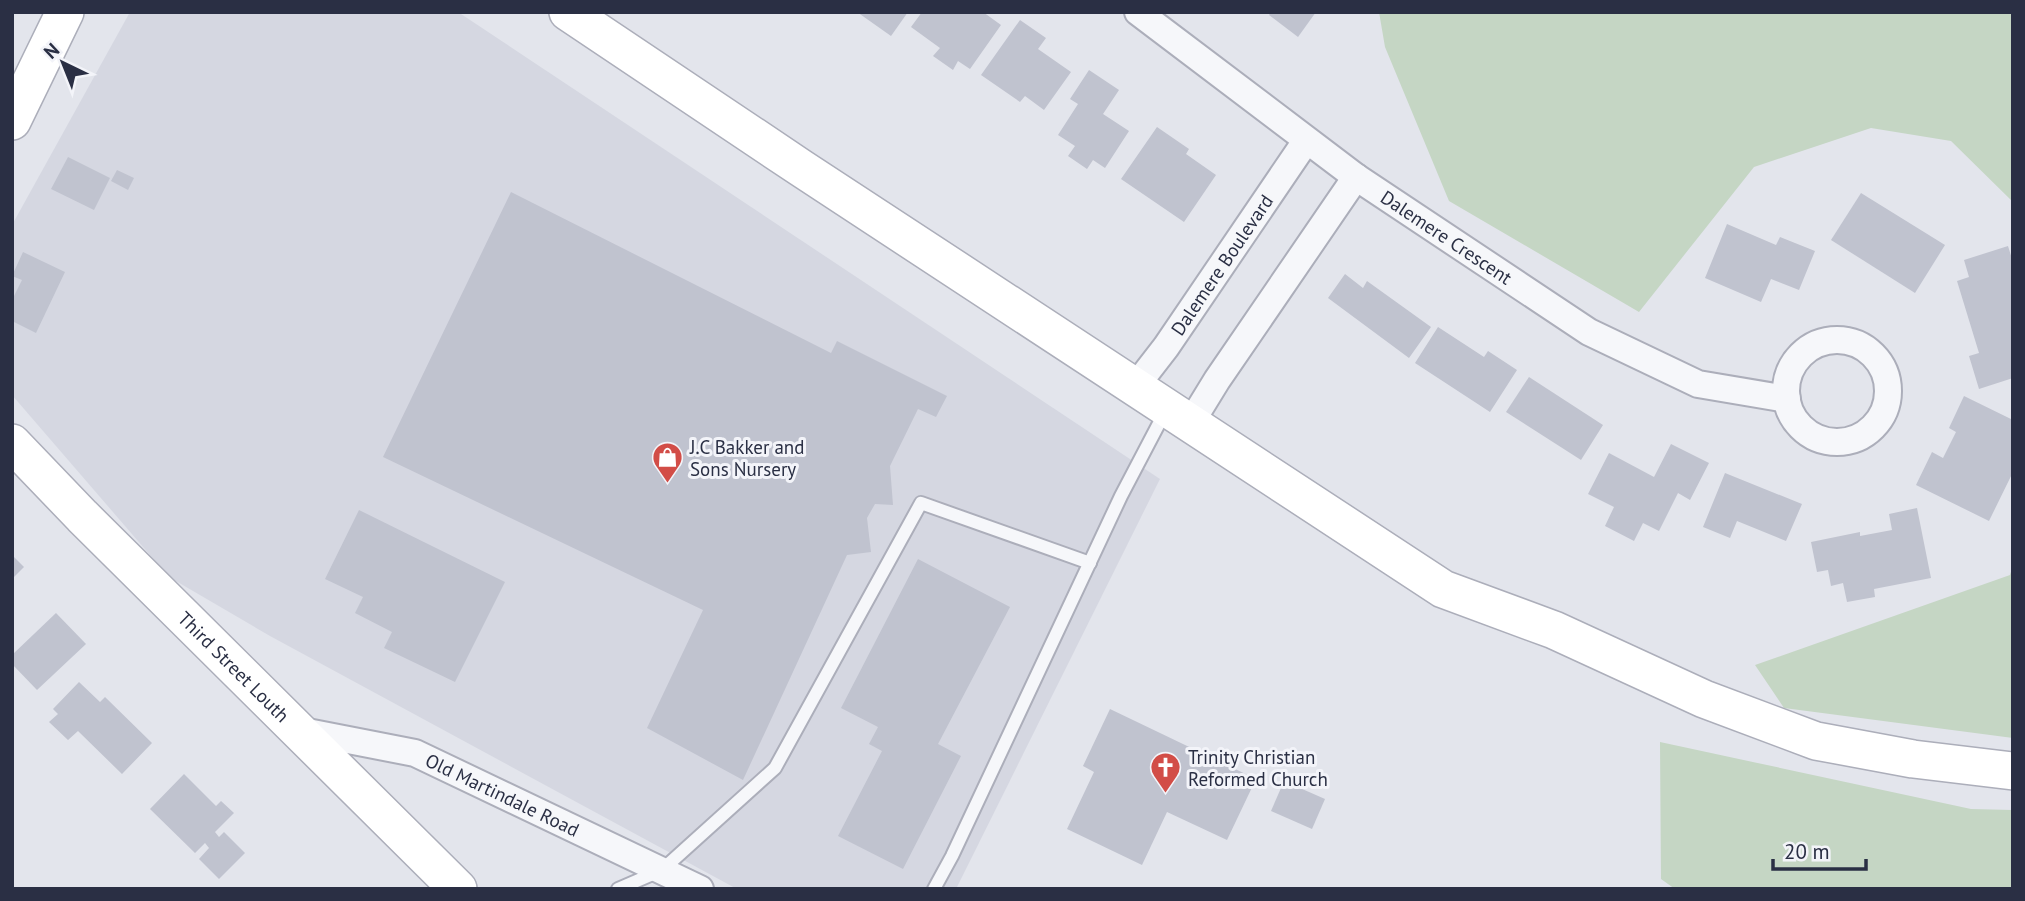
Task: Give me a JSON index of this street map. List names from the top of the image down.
{
  "streets": {
    "main road": ["Third Street Louth"],
    "street": ["Dalemere Crescent", "Dalemere Boulevard", "Old Martindale Road"]
  },
  "crossings": [
    ["Dalemere Crescent", "Dalemere Boulevard"],
    ["Third Street Louth", "Old Martindale Road"]
  ],
  "places": {
    "shop": ["J.C Bakker and Sons Nursery"],
    "church": ["Trinity Christian Reformed Church"]
  },
  "scale_bar": "20 m",
  "north": "top left"
}
